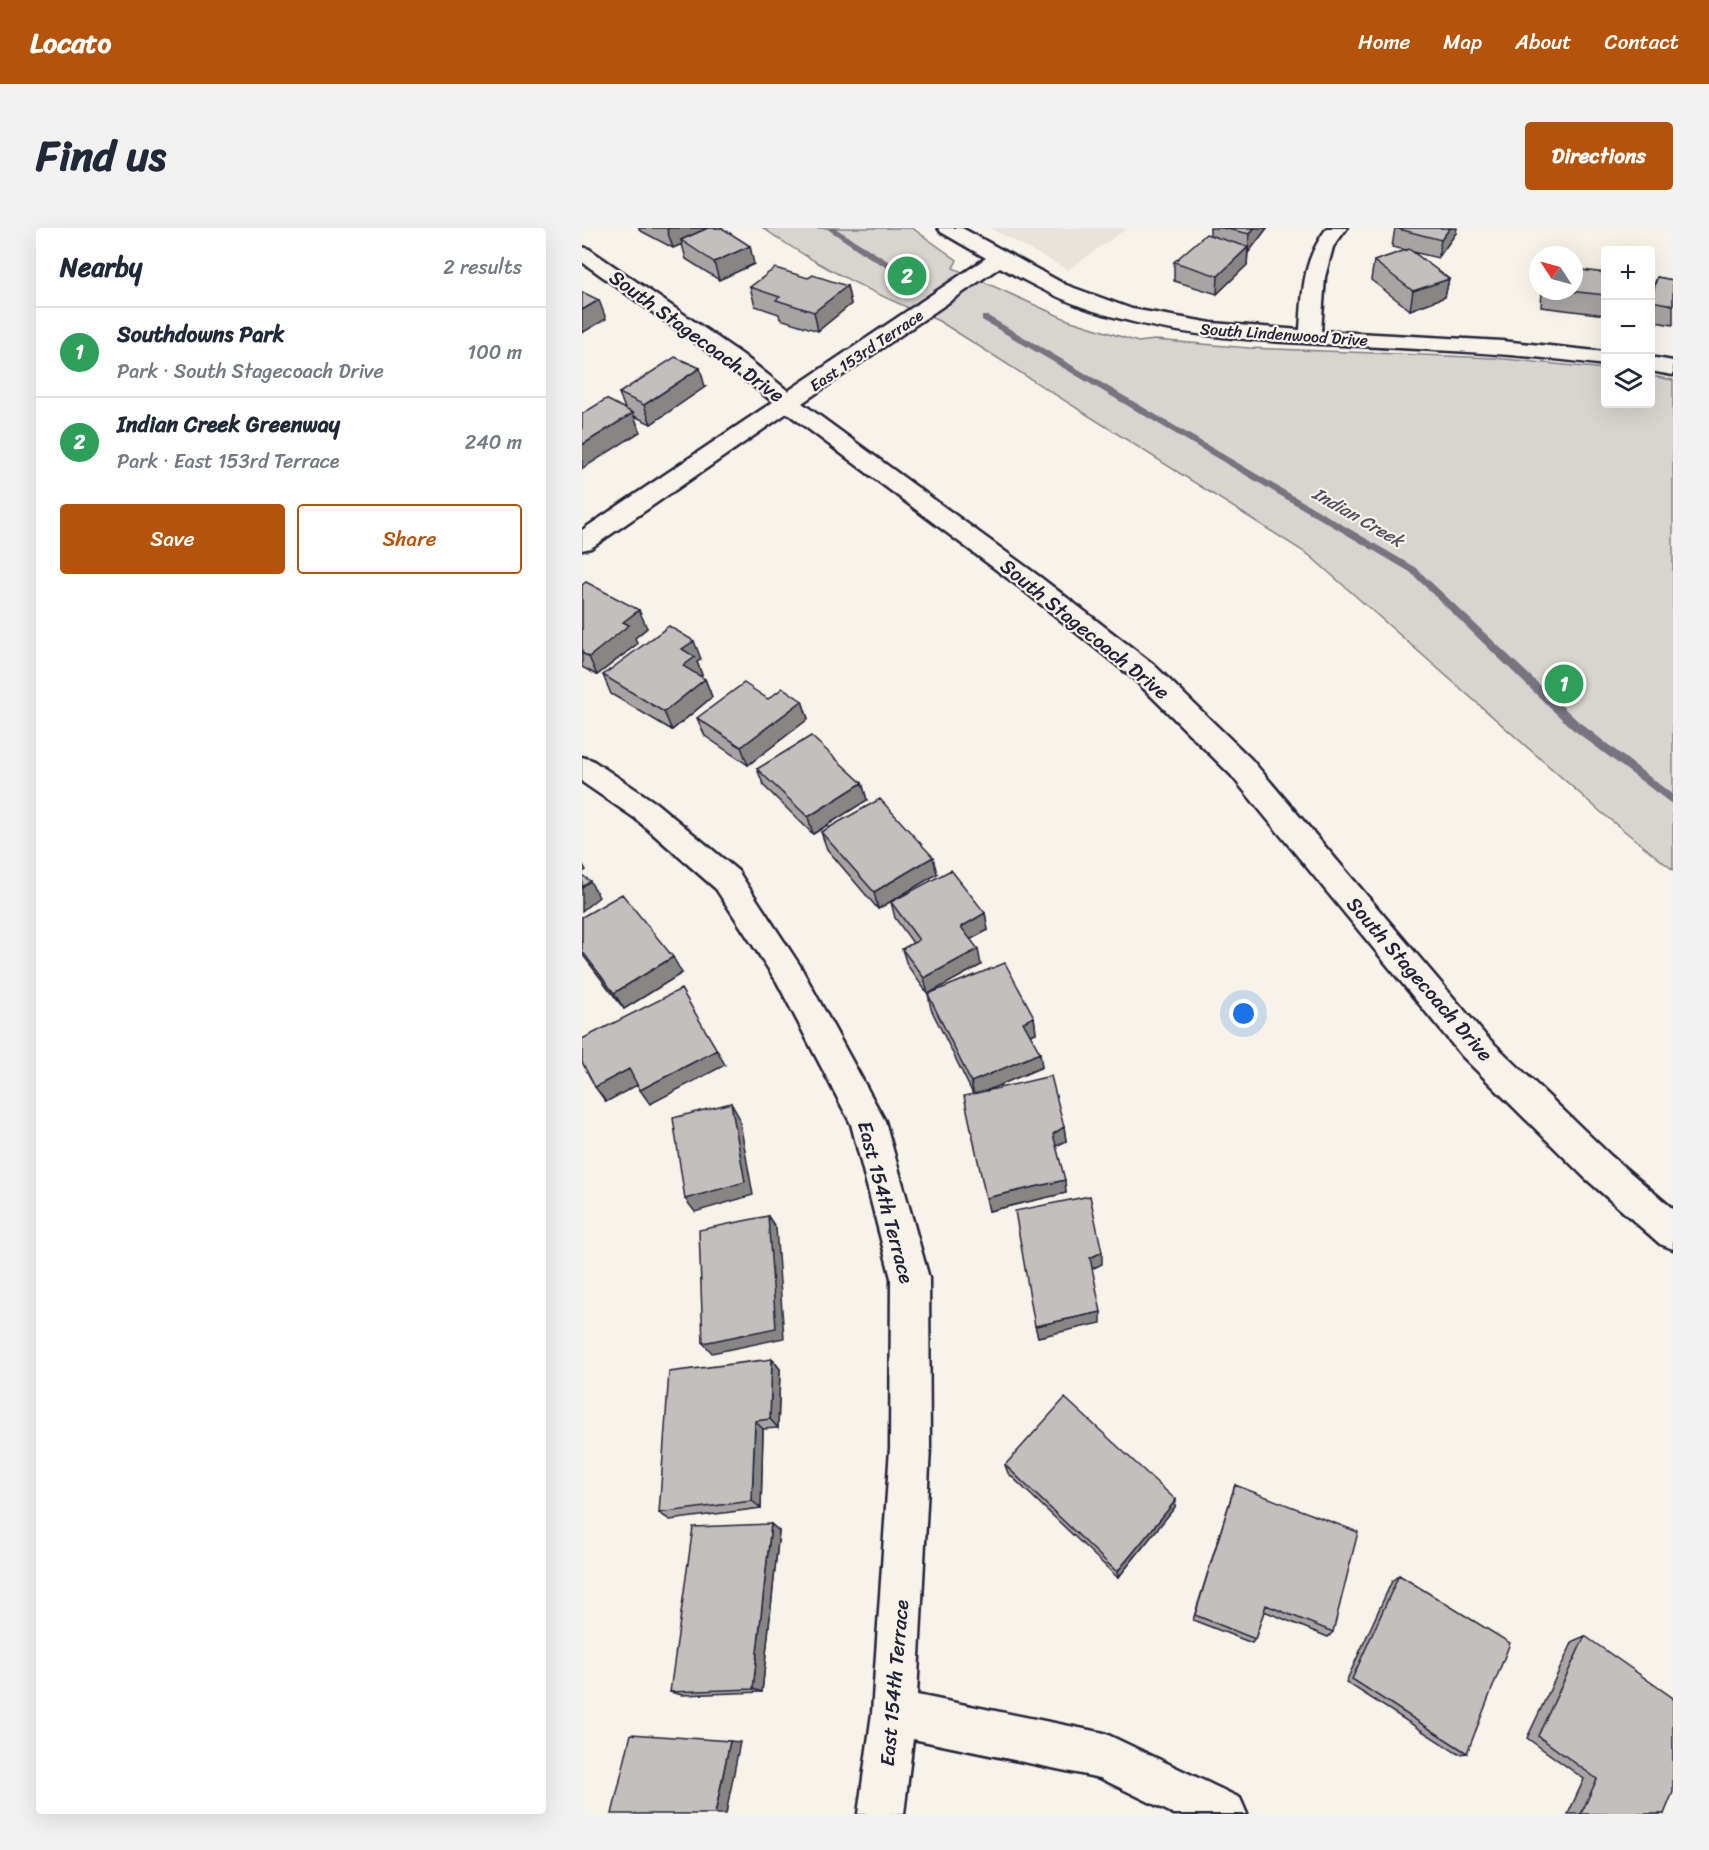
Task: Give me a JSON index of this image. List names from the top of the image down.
{
  "streets": {
    "street": [
      "South Lindenwood Drive",
      "South Stagecoach Drive",
      "East 153rd Terrace",
      "East 154th Terrace"
    ]
  },
  "crossings": [
    ["South Lindenwood Drive", "East 153rd Terrace"],
    ["South Stagecoach Drive", "East 153rd Terrace"]
  ],
  "water": ["Indian Creek"],
  "north": "top left",
  "page": {
    "header": "Locato",
    "nav": [
      "Home",
      "Map",
      "About",
      "Contact"
    ],
    "title": "Find us",
    "buttons": [
      "Directions",
      ["Save", "Share"]
    ],
    "heading": ["Nearby", "2 results"],
    "map_buttons": ["+", "−"],
    "pins": ["2", "1"],
    "list": [
      {
        "mark": "1",
        "name": "Southdowns Park",
        "note": "Park · South Stagecoach Drive",
        "value": "100 m"
      },
      {
        "mark": "2",
        "name": "Indian Creek Greenway",
        "note": "Park · East 153rd Terrace",
        "value": "240 m"
      }
    ]
  }
}
